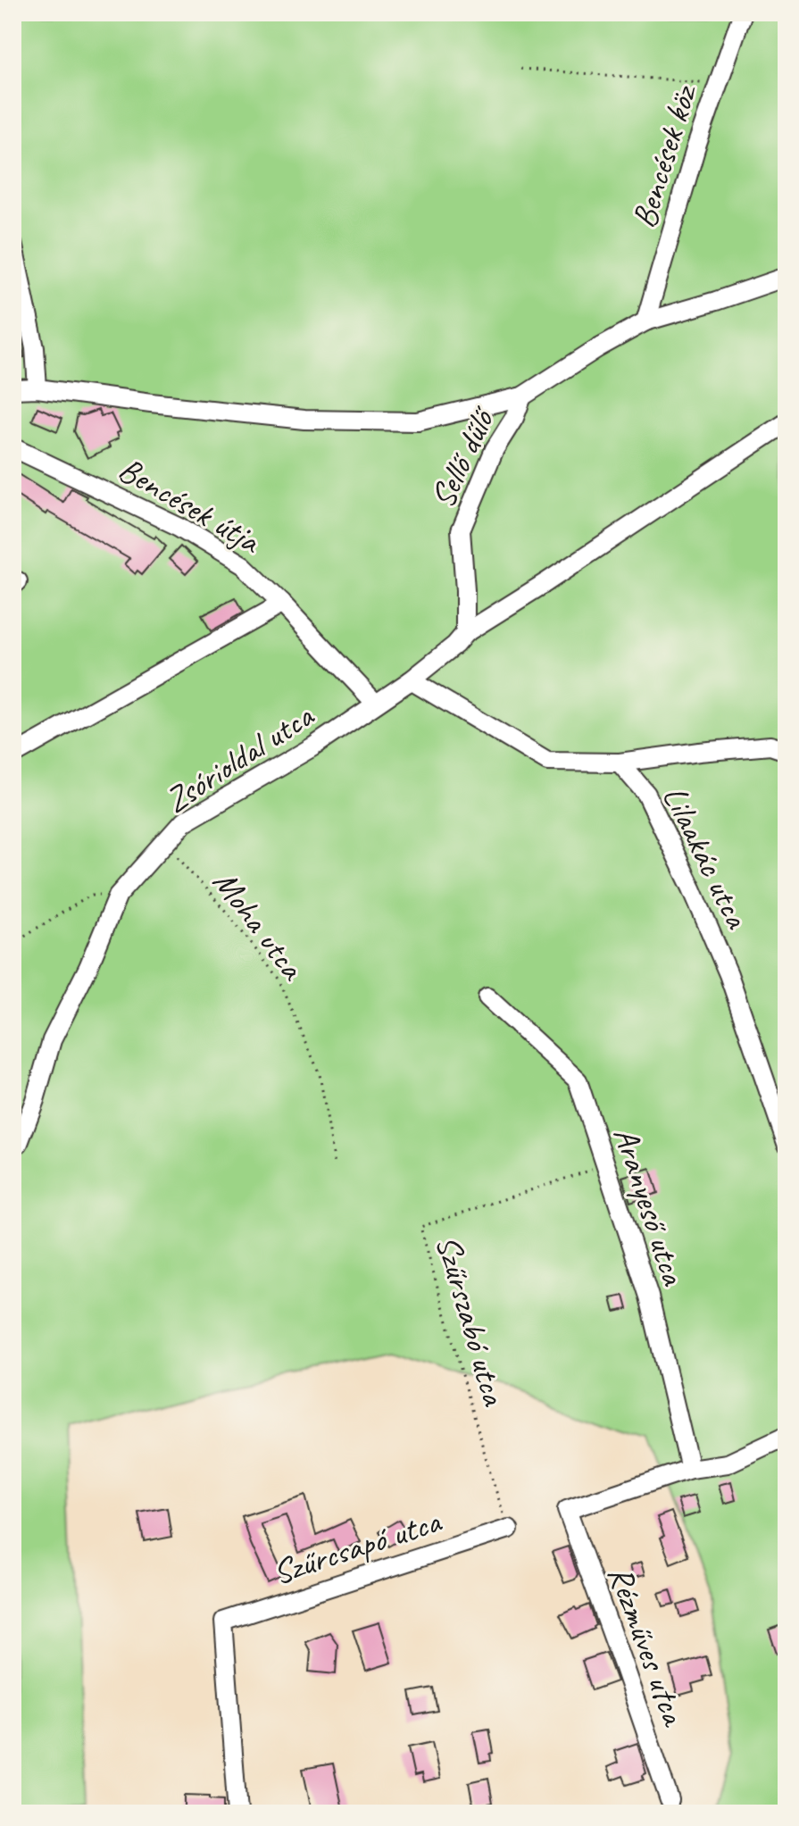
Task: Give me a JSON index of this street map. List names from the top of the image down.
{
  "streets": {
    "street": [
      "Bencések köz",
      "Sellő dűlő",
      "Bencések útja",
      "Zsórioldal utca",
      "Lilaakác utca",
      "Aranyeső utca",
      "Szűrcsapó utca",
      "Rézműves utca"
    ],
    "path": ["Moha utca", "Szűrszabó utca"]
  },
  "crossings": [
    ["Sellő dűlő", "Zsórioldal utca"],
    ["Bencések útja", "Zsórioldal utca"],
    ["Zsórioldal utca", "Moha utca"],
    ["Aranyeső utca", "Szűrszabó utca"],
    ["Aranyeső utca", "Rézműves utca"],
    ["Szűrszabó utca", "Szűrcsapó utca"]
  ]
}
